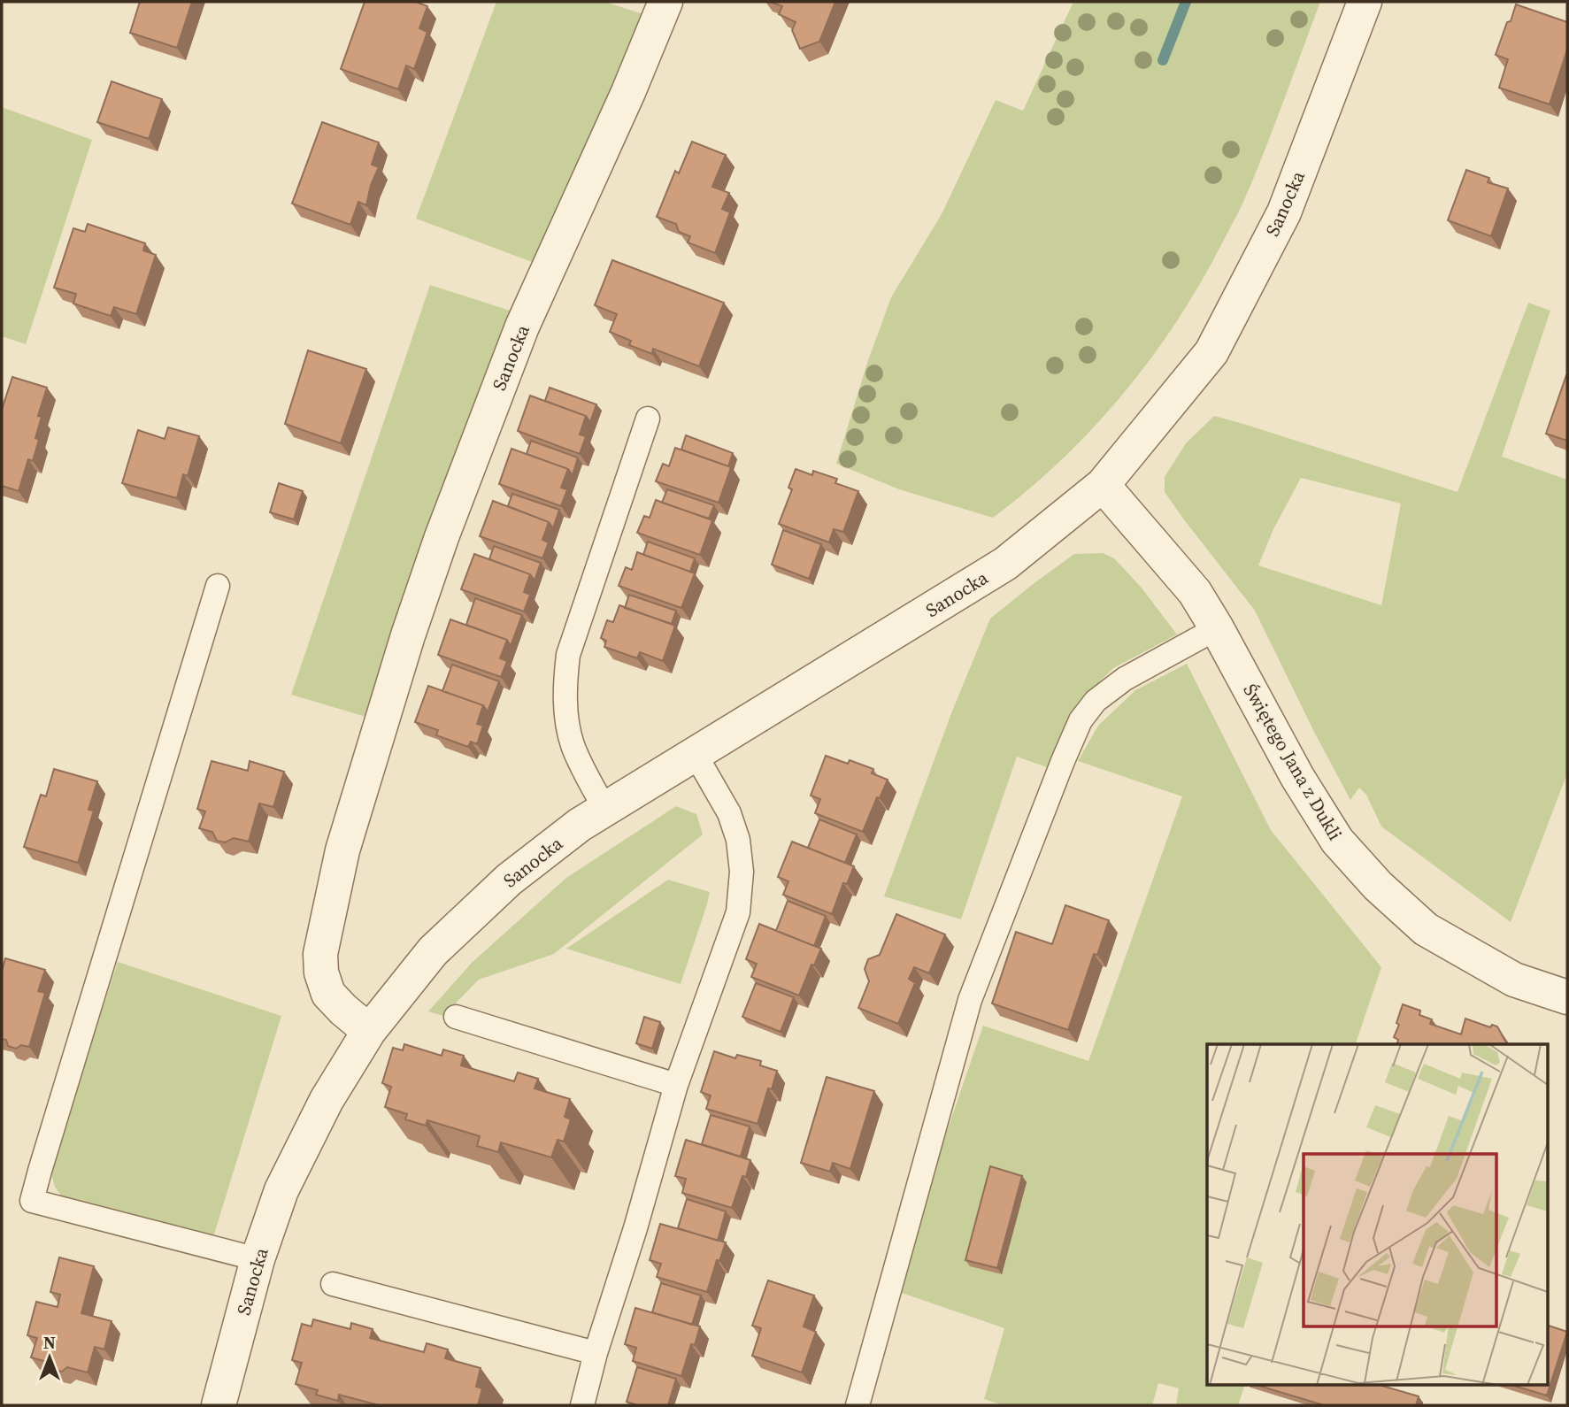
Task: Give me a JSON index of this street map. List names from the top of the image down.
{
  "streets": {
    "street": ["Sanocka", "Świętego Jana z Dukli"]
  },
  "crossings": [
    ["Sanocka", "Świętego Jana z Dukli"]
  ],
  "north": "top"
}
